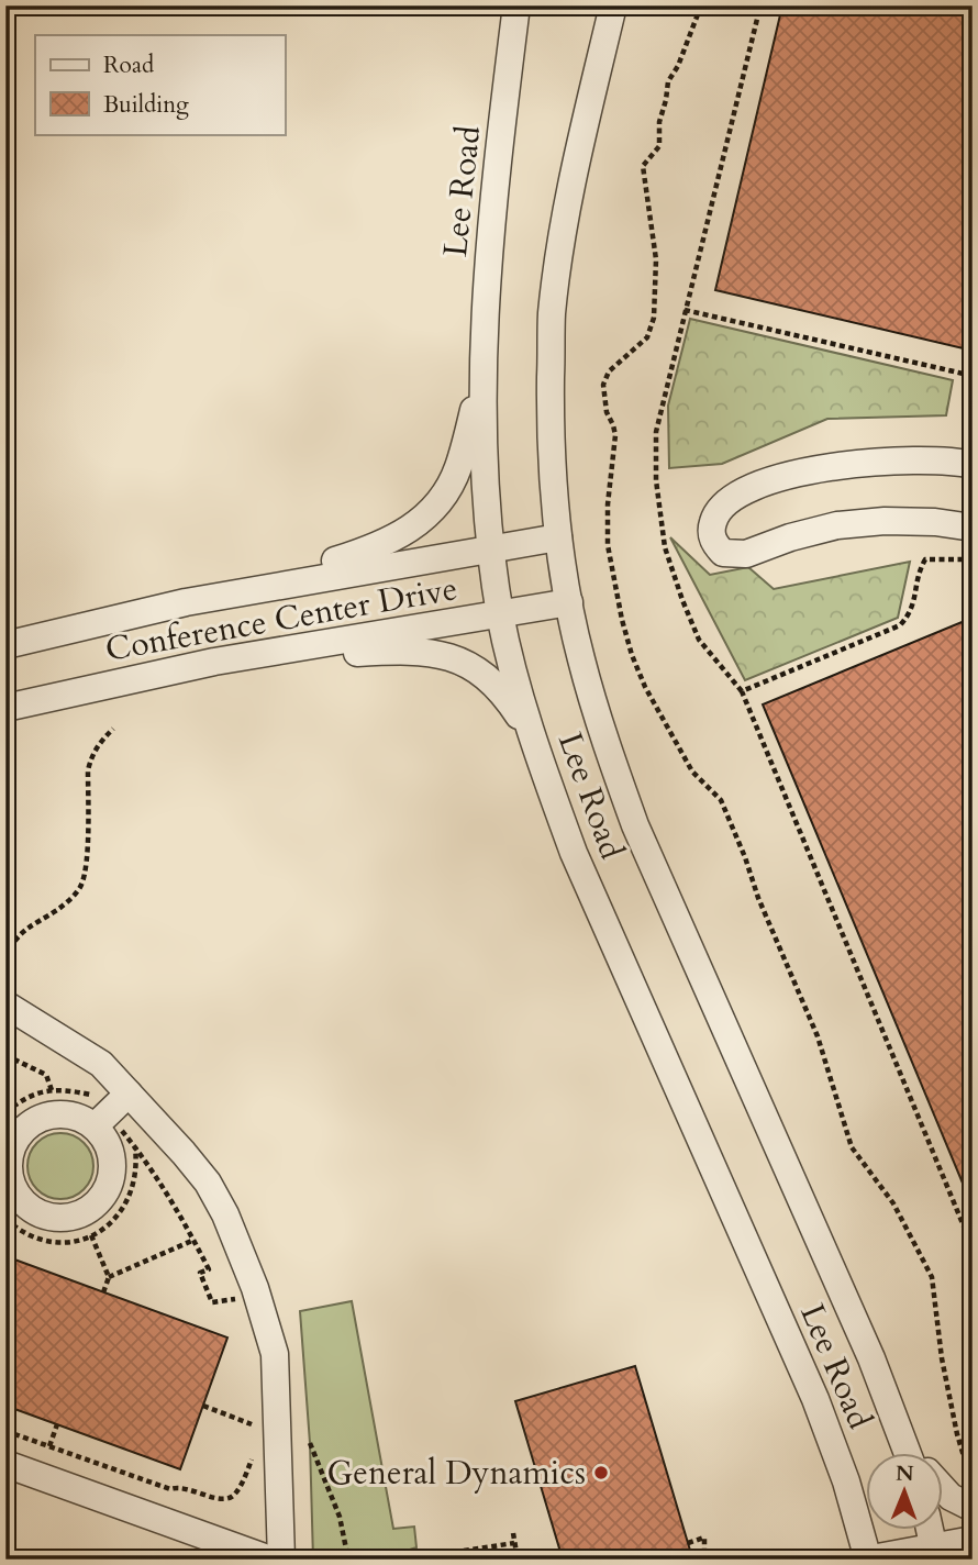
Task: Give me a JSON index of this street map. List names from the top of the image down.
{
  "streets": {
    "street": ["Lee Road", "Conference Center Drive"]
  },
  "crossings": [
    ["Lee Road", "Conference Center Drive"]
  ],
  "places": ["General Dynamics"],
  "legend": ["Road", "Building"],
  "north": "top"
}
